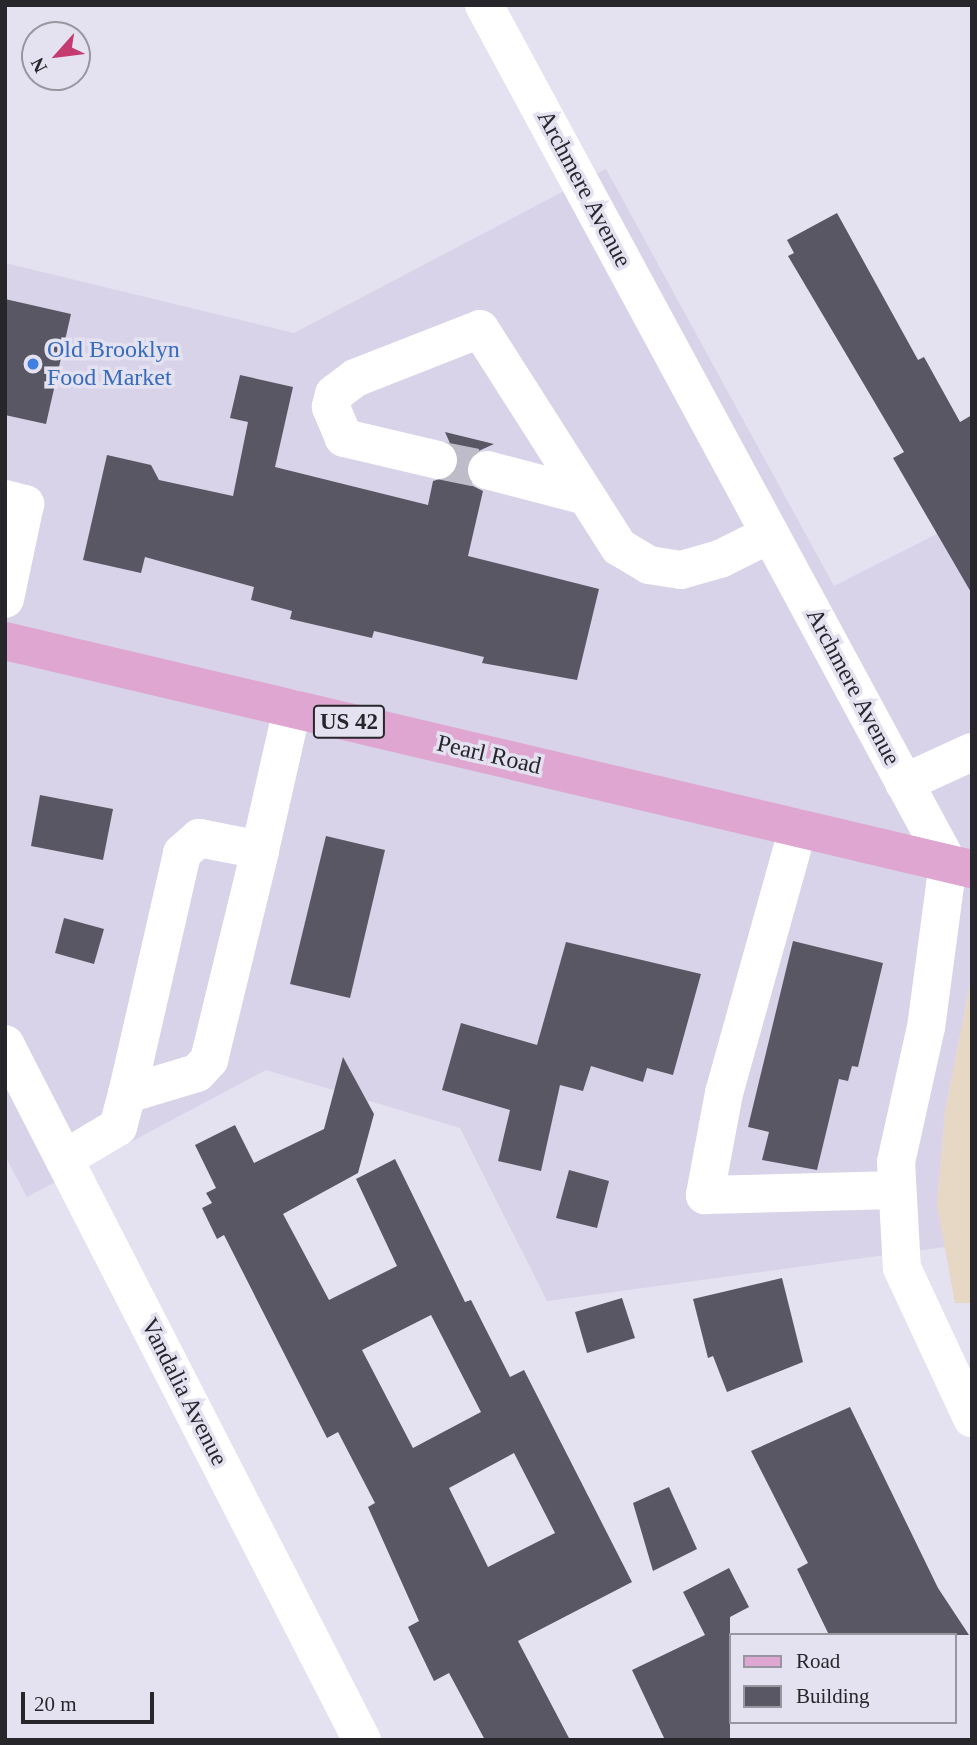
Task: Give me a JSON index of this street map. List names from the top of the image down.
{
  "streets": {
    "main road": ["US 42", "Pearl Road"],
    "street": ["Archmere Avenue", "Vandalia Avenue"]
  },
  "crossings": [
    ["Archmere Avenue", "Pearl Road"]
  ],
  "places": ["Old Brooklyn Food Market"],
  "legend": ["Road", "Building"],
  "scale_bar": "20 m",
  "north": "bottom left"
}
